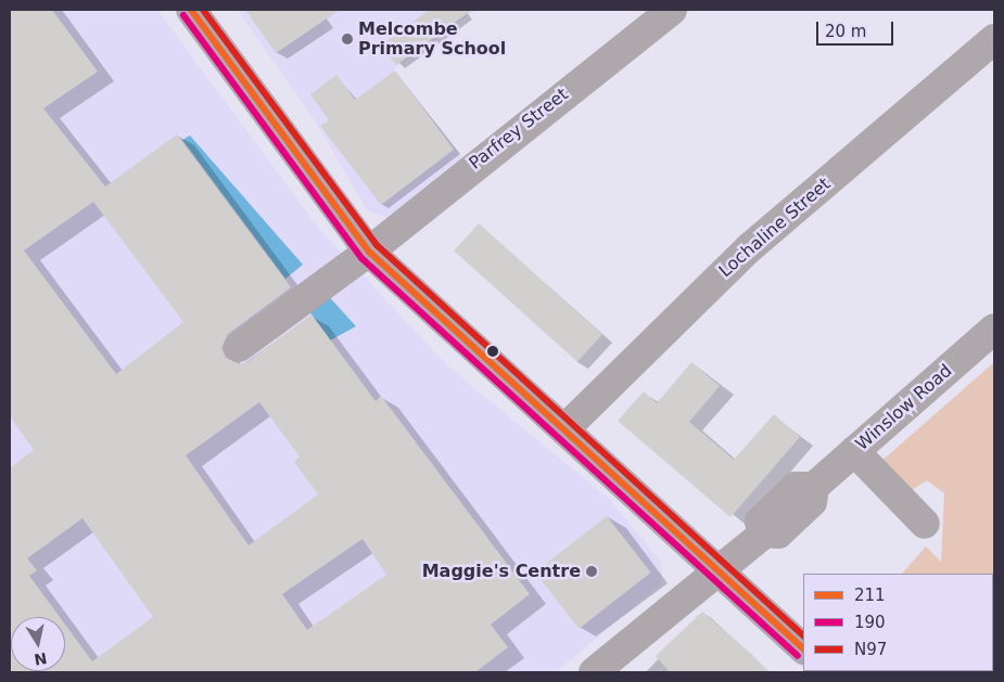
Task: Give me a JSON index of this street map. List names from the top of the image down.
{
  "streets": {
    "street": ["Parfrey Street", "Lochaline Street", "Winslow Road"]
  },
  "places": ["Melcombe Primary School", "Maggie's Centre"],
  "lines": ["transit line 211", "transit line N97", "transit line 190"],
  "legend": ["211", "190", "N97"],
  "scale_bar": "20 m",
  "north": "bottom"
}
